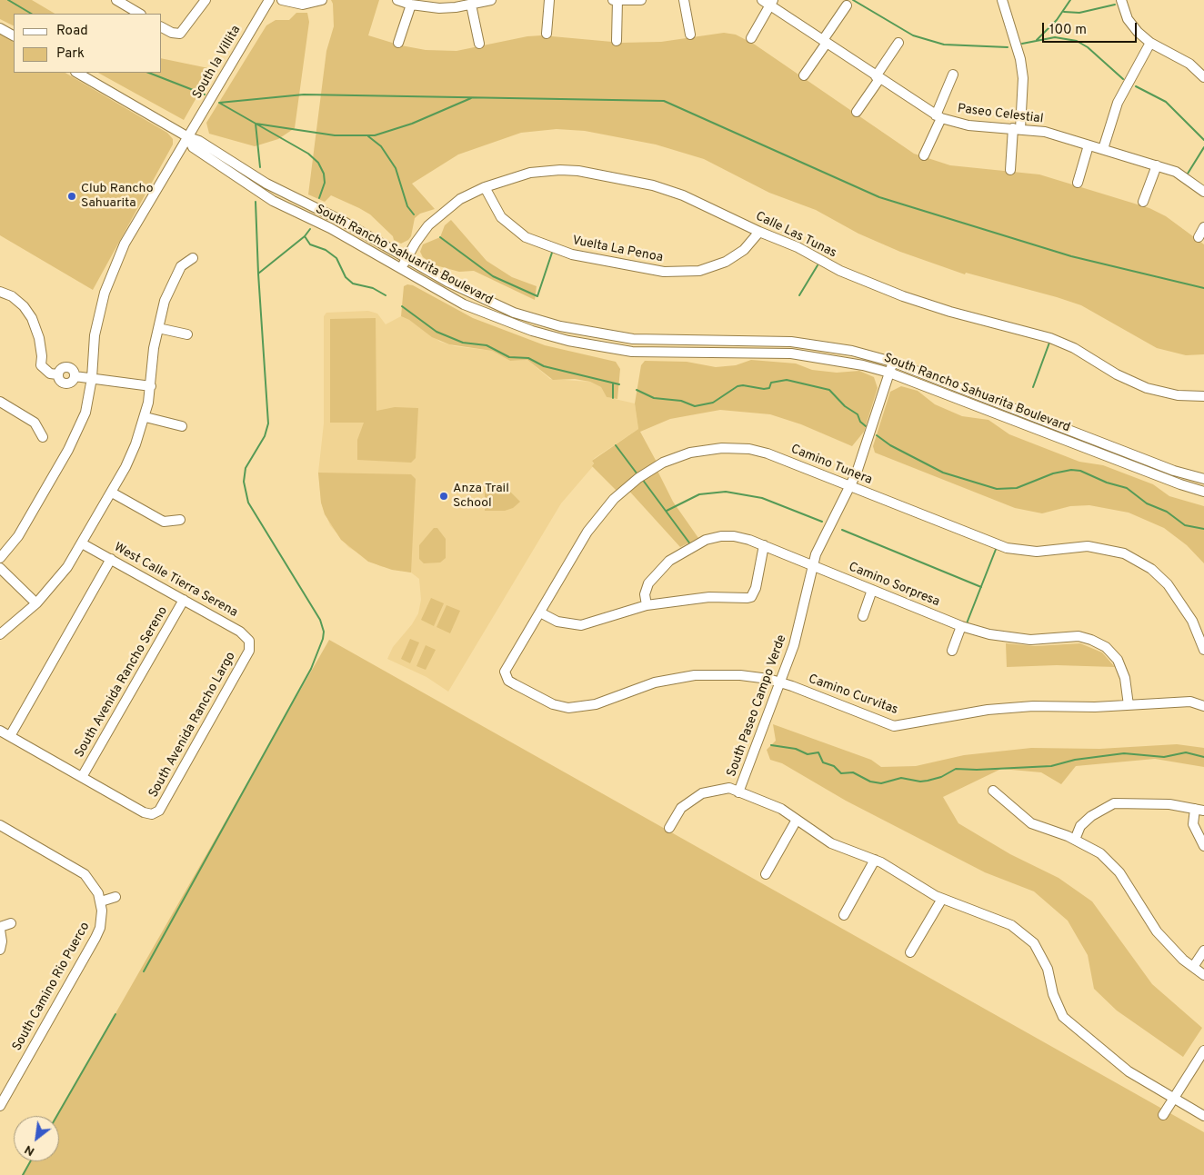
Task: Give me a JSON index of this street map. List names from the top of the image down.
{
  "streets": {
    "street": [
      "South la Villita",
      "Paseo Celestial",
      "Calle Las Tunas",
      "Vuelta La Penoa",
      "South Rancho Sahuarita Boulevard",
      "Camino Tunera",
      "West Calle Tierra Serena",
      "Camino Sorpresa",
      "South Avenida Rancho Sereno",
      "Camino Curvitas",
      "South Paseo Campo Verde",
      "South Avenida Rancho Largo",
      "South Camino Rio Puerco"
    ]
  },
  "crossings": [
    ["South la Villita", "South Rancho Sahuarita Boulevard"],
    ["Calle Las Tunas", "Vuelta La Penoa"],
    ["Calle Las Tunas", "South Rancho Sahuarita Boulevard"],
    ["South Rancho Sahuarita Boulevard", "South Paseo Campo Verde"],
    ["Camino Tunera", "Camino Curvitas"],
    ["Camino Tunera", "South Paseo Campo Verde"],
    ["West Calle Tierra Serena", "South Avenida Rancho Sereno"],
    ["West Calle Tierra Serena", "South Avenida Rancho Largo"],
    ["Camino Sorpresa", "Camino Curvitas"],
    ["Camino Sorpresa", "South Paseo Campo Verde"],
    ["South Avenida Rancho Sereno", "South Avenida Rancho Largo"],
    ["Camino Curvitas", "South Paseo Campo Verde"]
  ],
  "places": ["Club Rancho Sahuarita", "Anza Trail School"],
  "legend": ["Road", "Park"],
  "scale_bar": "100 m",
  "north": "bottom left"
}
